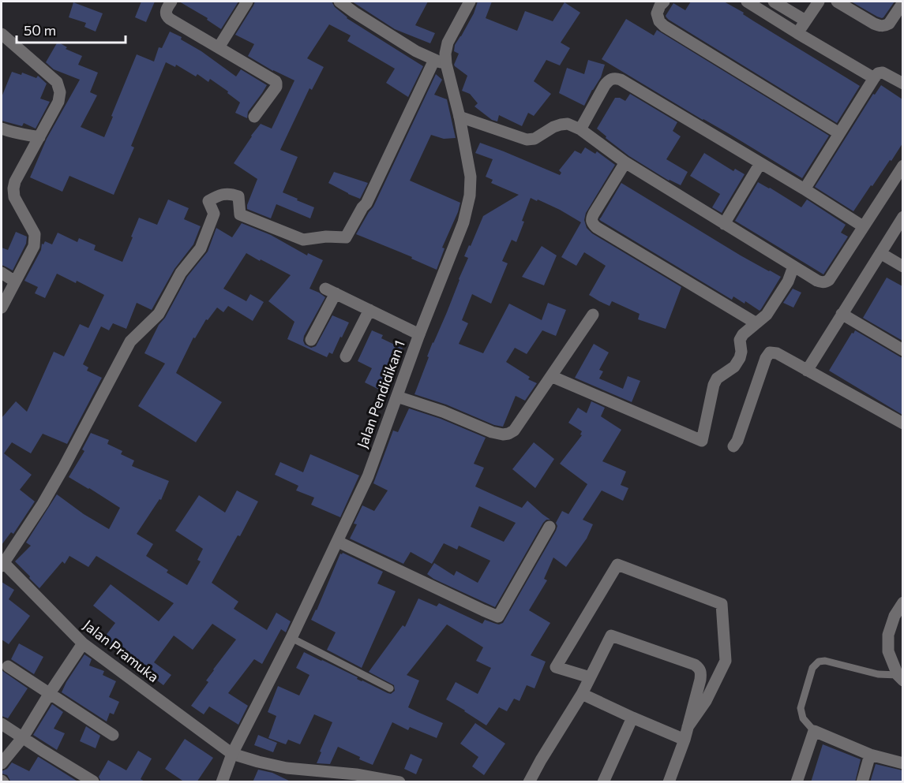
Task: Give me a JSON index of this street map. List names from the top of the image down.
{
  "streets": {
    "street": ["Jalan Pendidikan 1", "Jalan Pramuka"]
  },
  "crossings": [
    ["Jalan Pendidikan 1", "Jalan Pramuka"]
  ],
  "scale_bar": "50 m"
}
